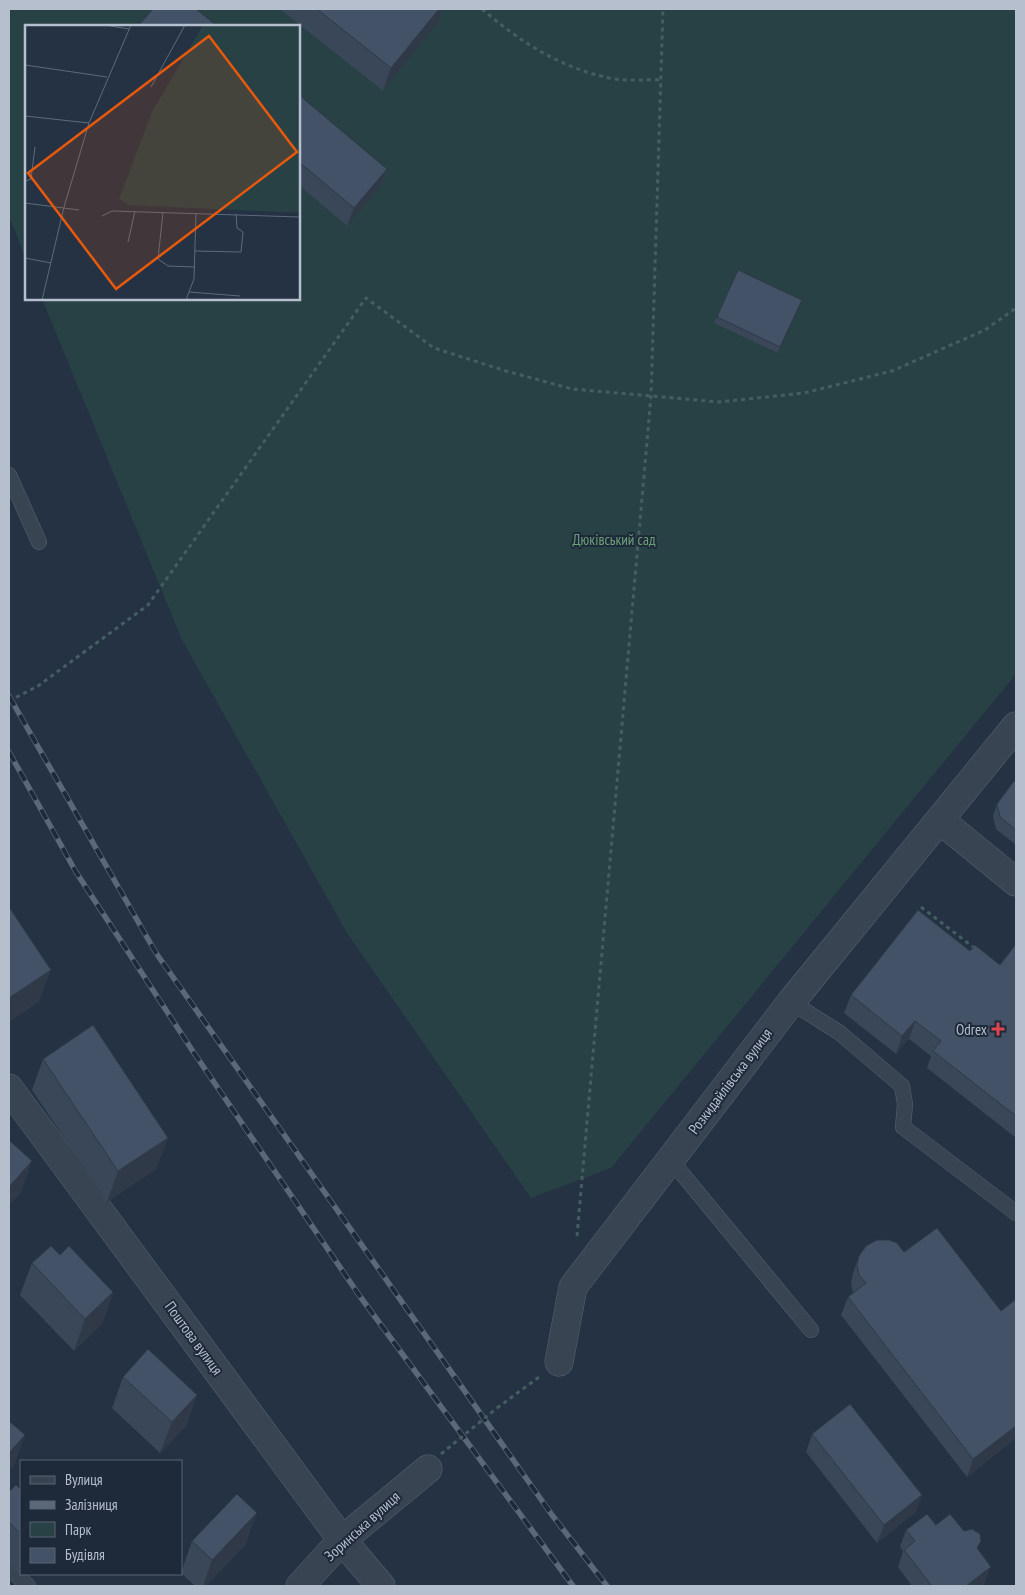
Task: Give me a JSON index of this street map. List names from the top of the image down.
{
  "streets": {
    "street": ["Розкидайлівська вулиця", "Поштова вулиця", "Зоринська вулиця"]
  },
  "crossings": [
    ["Поштова вулиця", "Зоринська вулиця"]
  ],
  "parks": ["Дюківський сад"],
  "places": {
    "health": ["Odrex"]
  },
  "legend": [
    "Вулиця",
    "Залізниця",
    "Парк",
    "Будівля"
  ]
}
